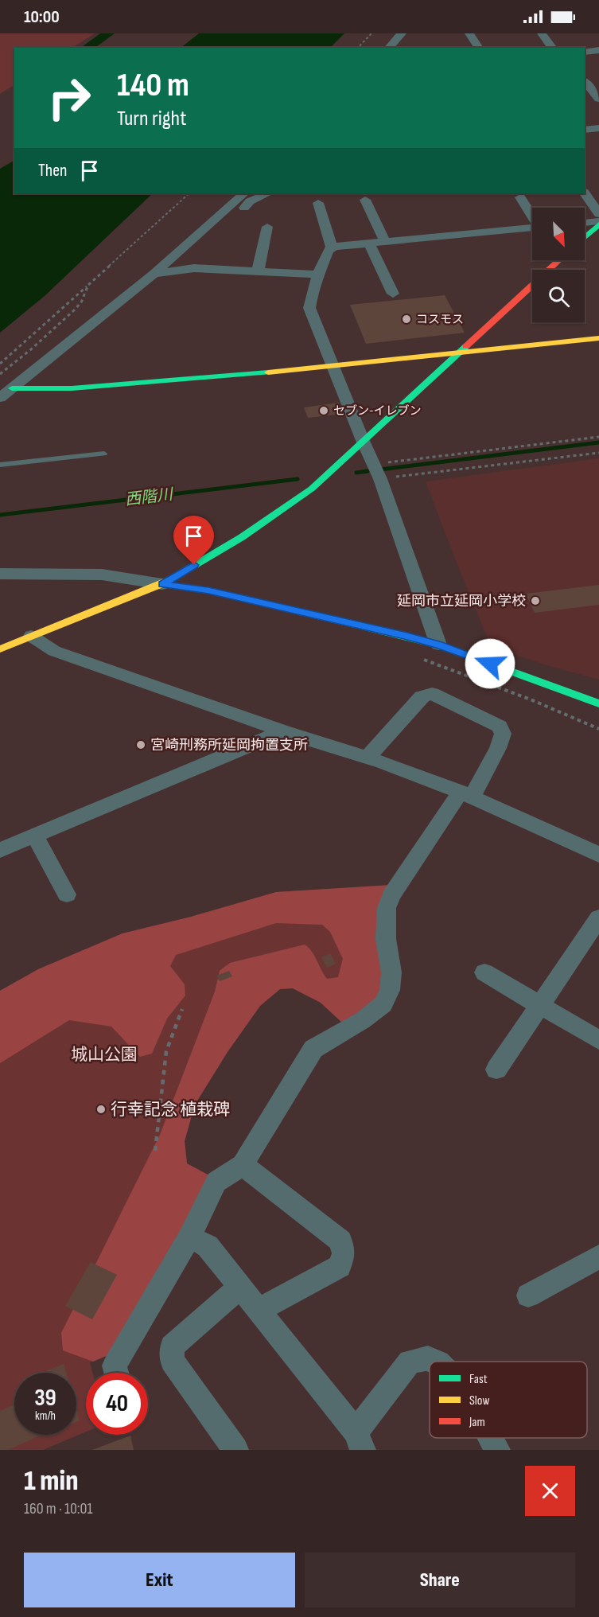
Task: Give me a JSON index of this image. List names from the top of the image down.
{
  "water": ["西階川"],
  "parks": ["城山公園"],
  "places": [
    "コスモス",
    "セブン-イレブン",
    "延岡市立延岡小学校",
    "宮崎刑務所延岡拘置支所",
    "行幸記念 植栽碑"
  ],
  "legend": ["Fast", "Slow", "Jam"],
  "north": "bottom right",
  "page": {
    "status": "10:00",
    "turn": ["140 m", "Turn right"],
    "then": "Then",
    "speed": "39 km/h",
    "limit": "40",
    "heading": ["1 min", "160 m · 10:01"],
    "buttons": ["Exit", "Share"]
  }
}
